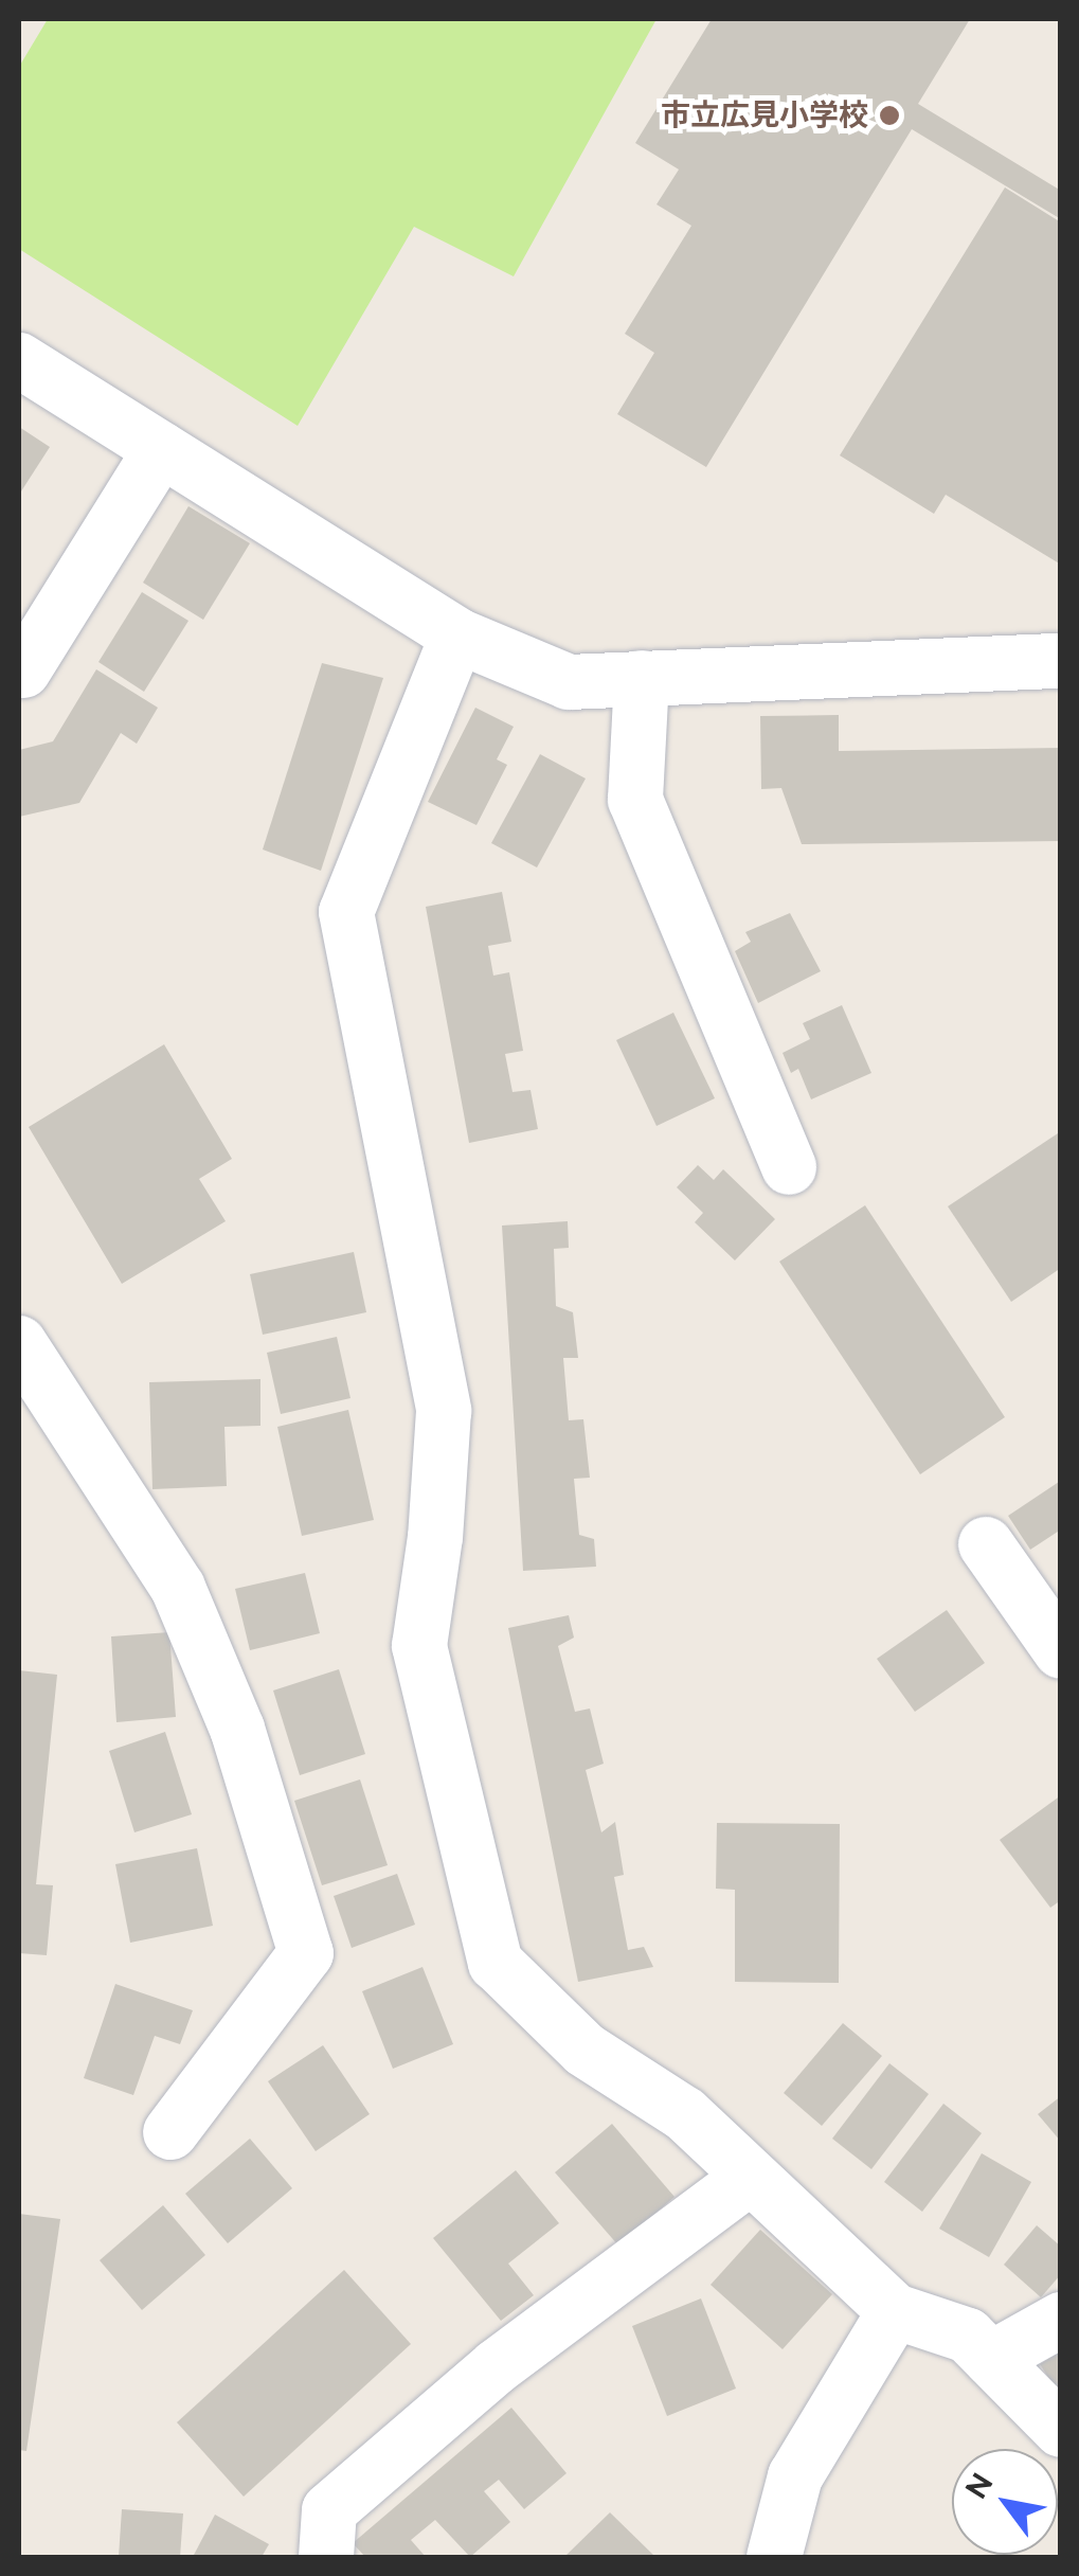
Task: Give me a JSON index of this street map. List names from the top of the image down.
{
  "places": ["市立広見小学校"],
  "north": "top left"
}
